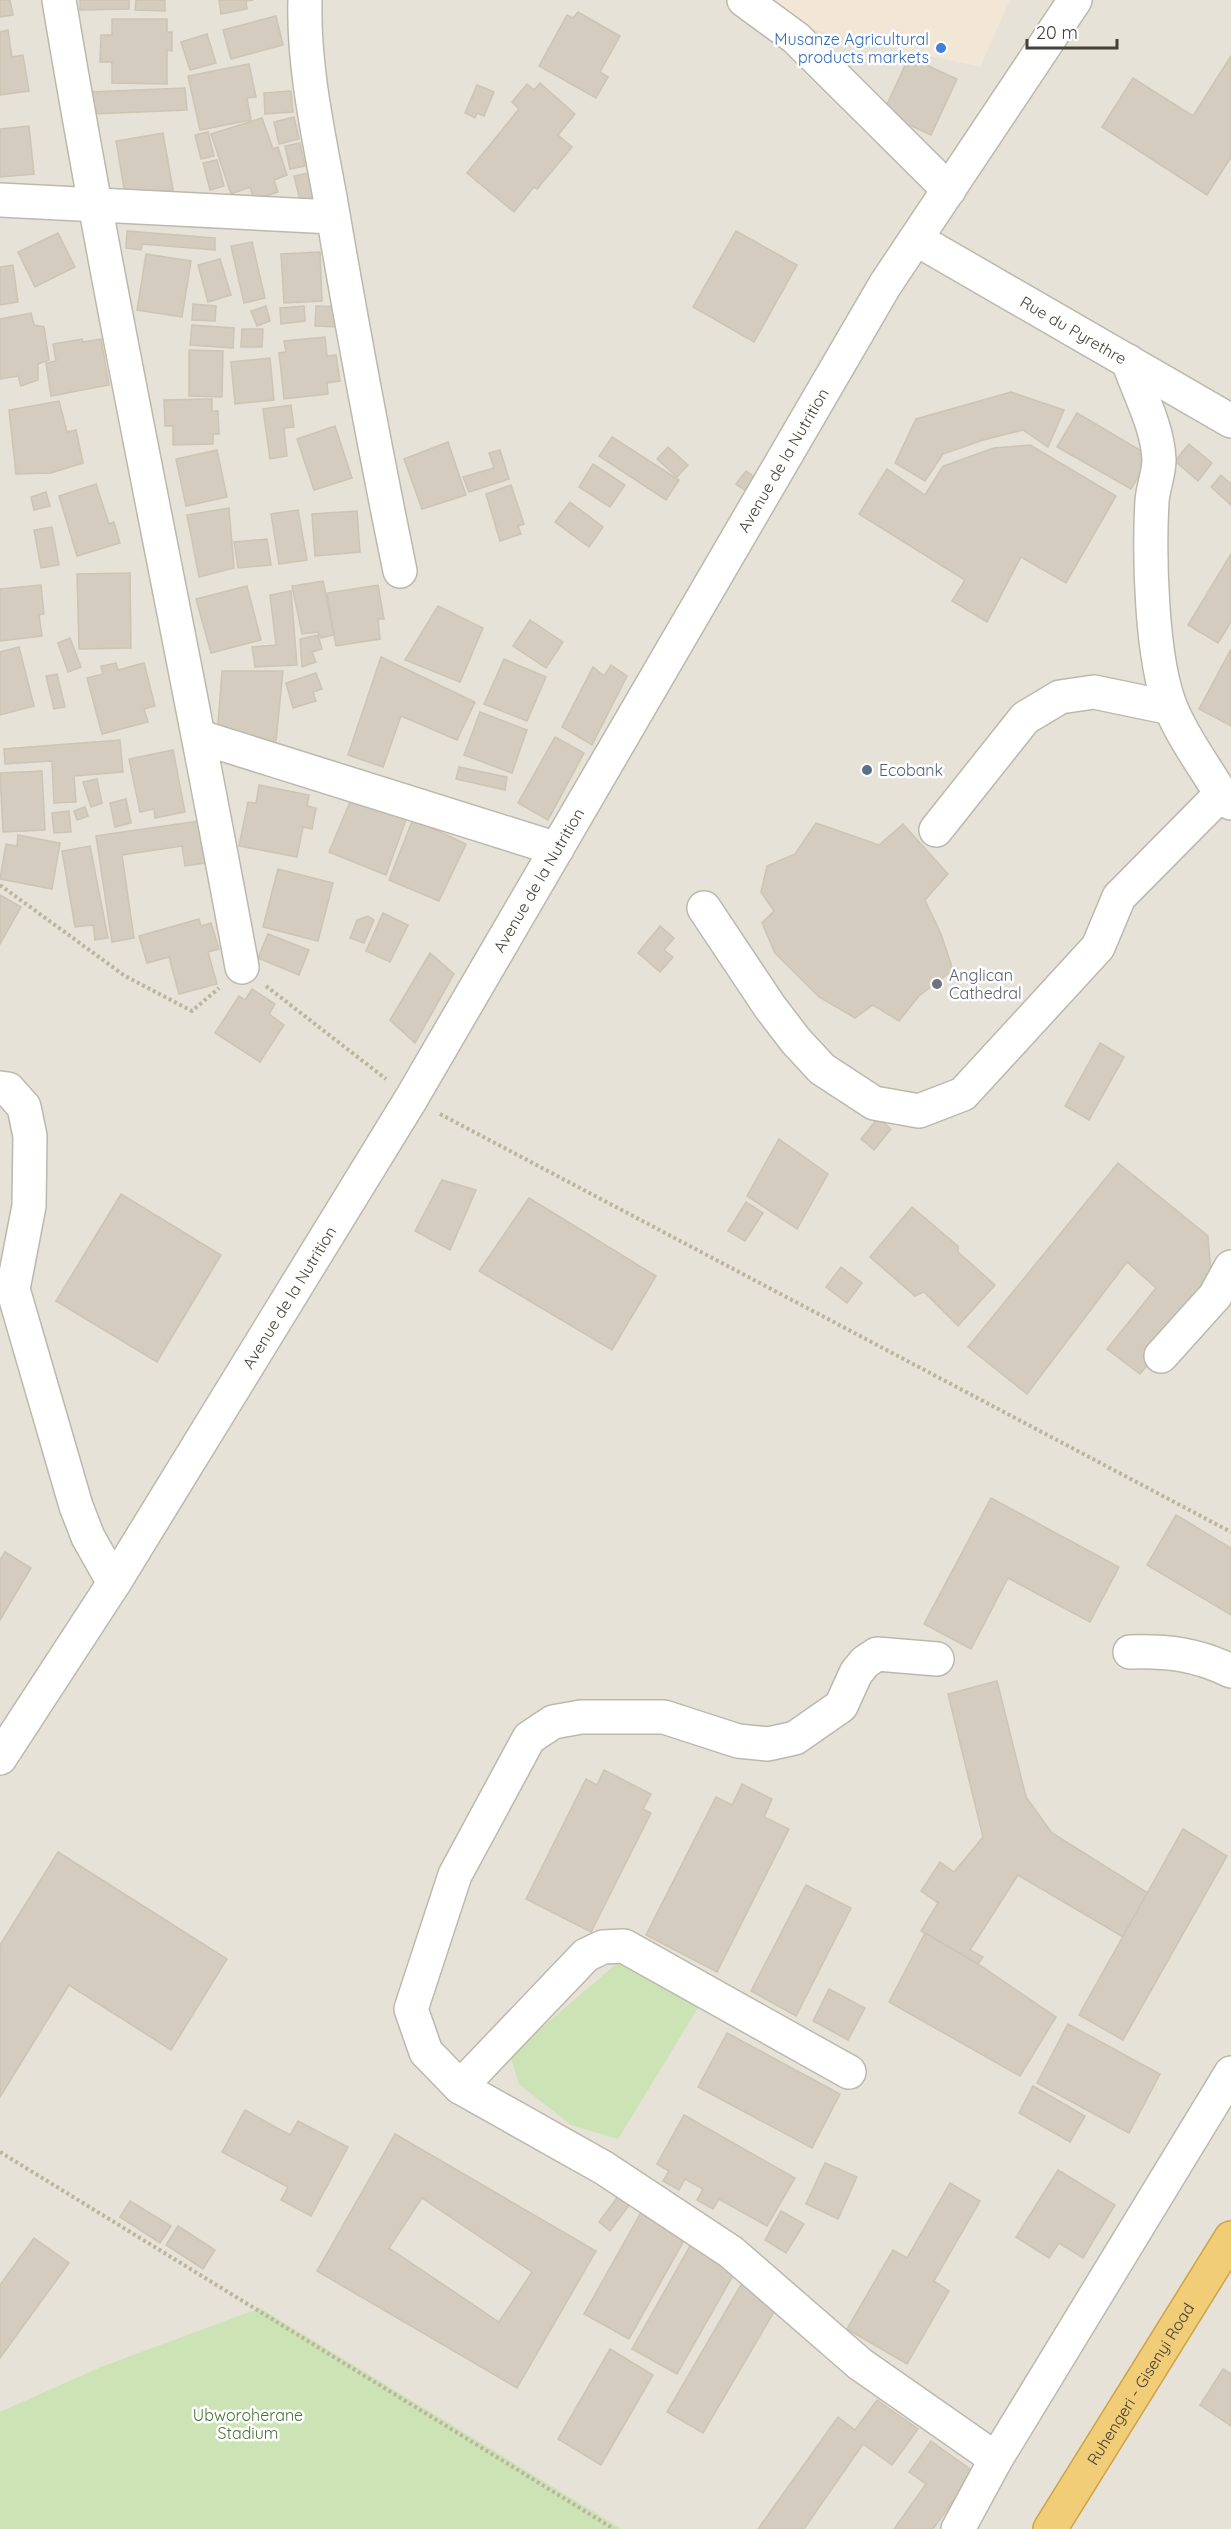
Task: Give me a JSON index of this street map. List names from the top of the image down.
{
  "streets": {
    "highway": ["Ruhengeri - Gisenyi Road"],
    "street": ["Rue du Pyrethre", "Avenue de la Nutrition"]
  },
  "crossings": [
    ["Rue du Pyrethre", "Avenue de la Nutrition"]
  ],
  "parks": ["Ubworoherane Stadium"],
  "places": ["Musanze Agricultural products markets", "Ecobank", "Anglican Cathedral"],
  "scale_bar": "20 m"
}
